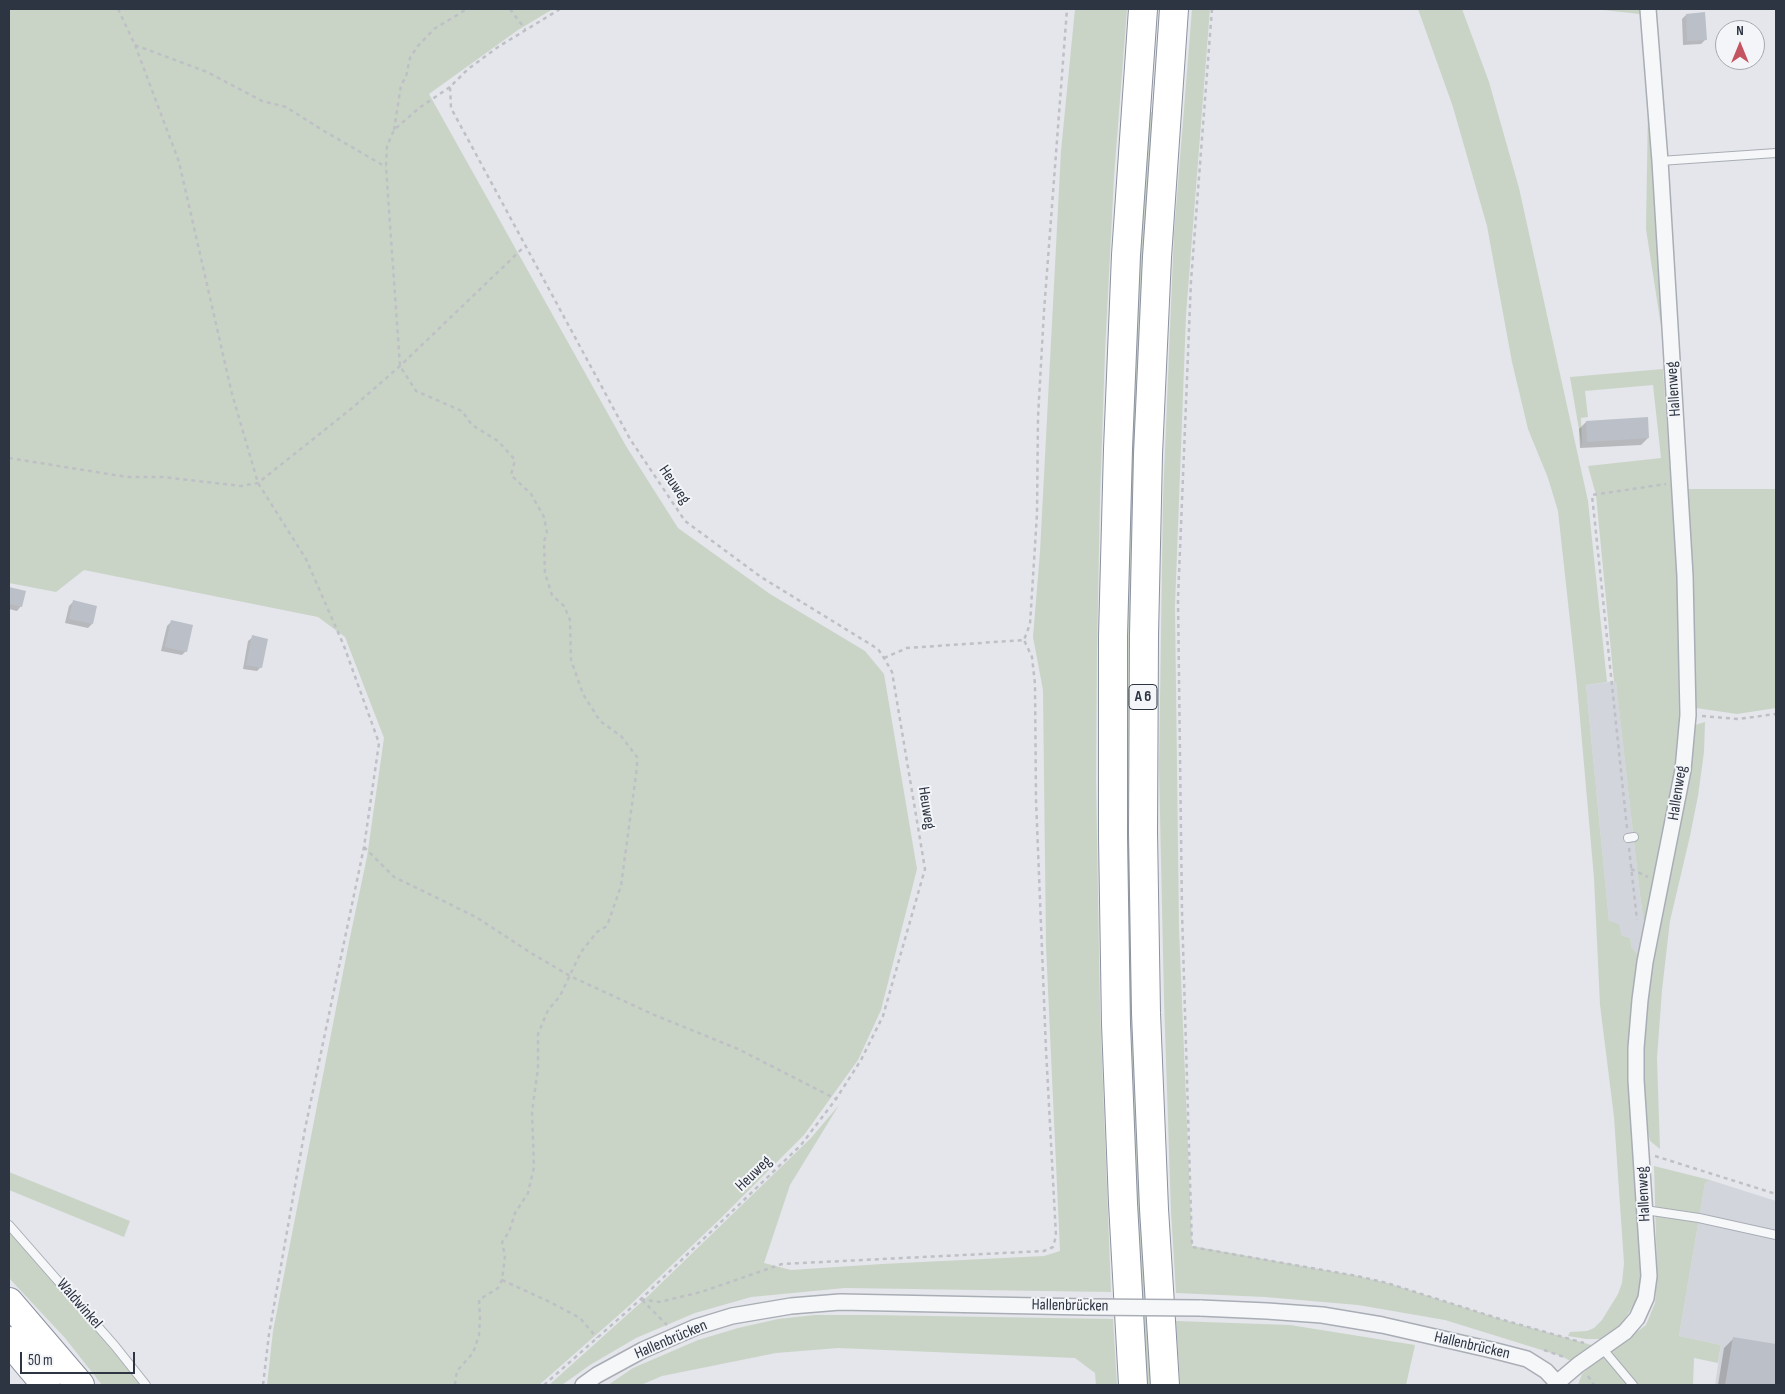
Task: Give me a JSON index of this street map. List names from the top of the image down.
{
  "streets": {
    "highway": ["A 6"],
    "street": ["Hallenweg", "Hallenbrücken"],
    "lane": ["Waldwinkel"],
    "path": ["Heuweg"]
  },
  "crossings": [
    ["Hallenweg", "Hallenbrücken"]
  ],
  "scale_bar": "50 m",
  "north": "top"
}
